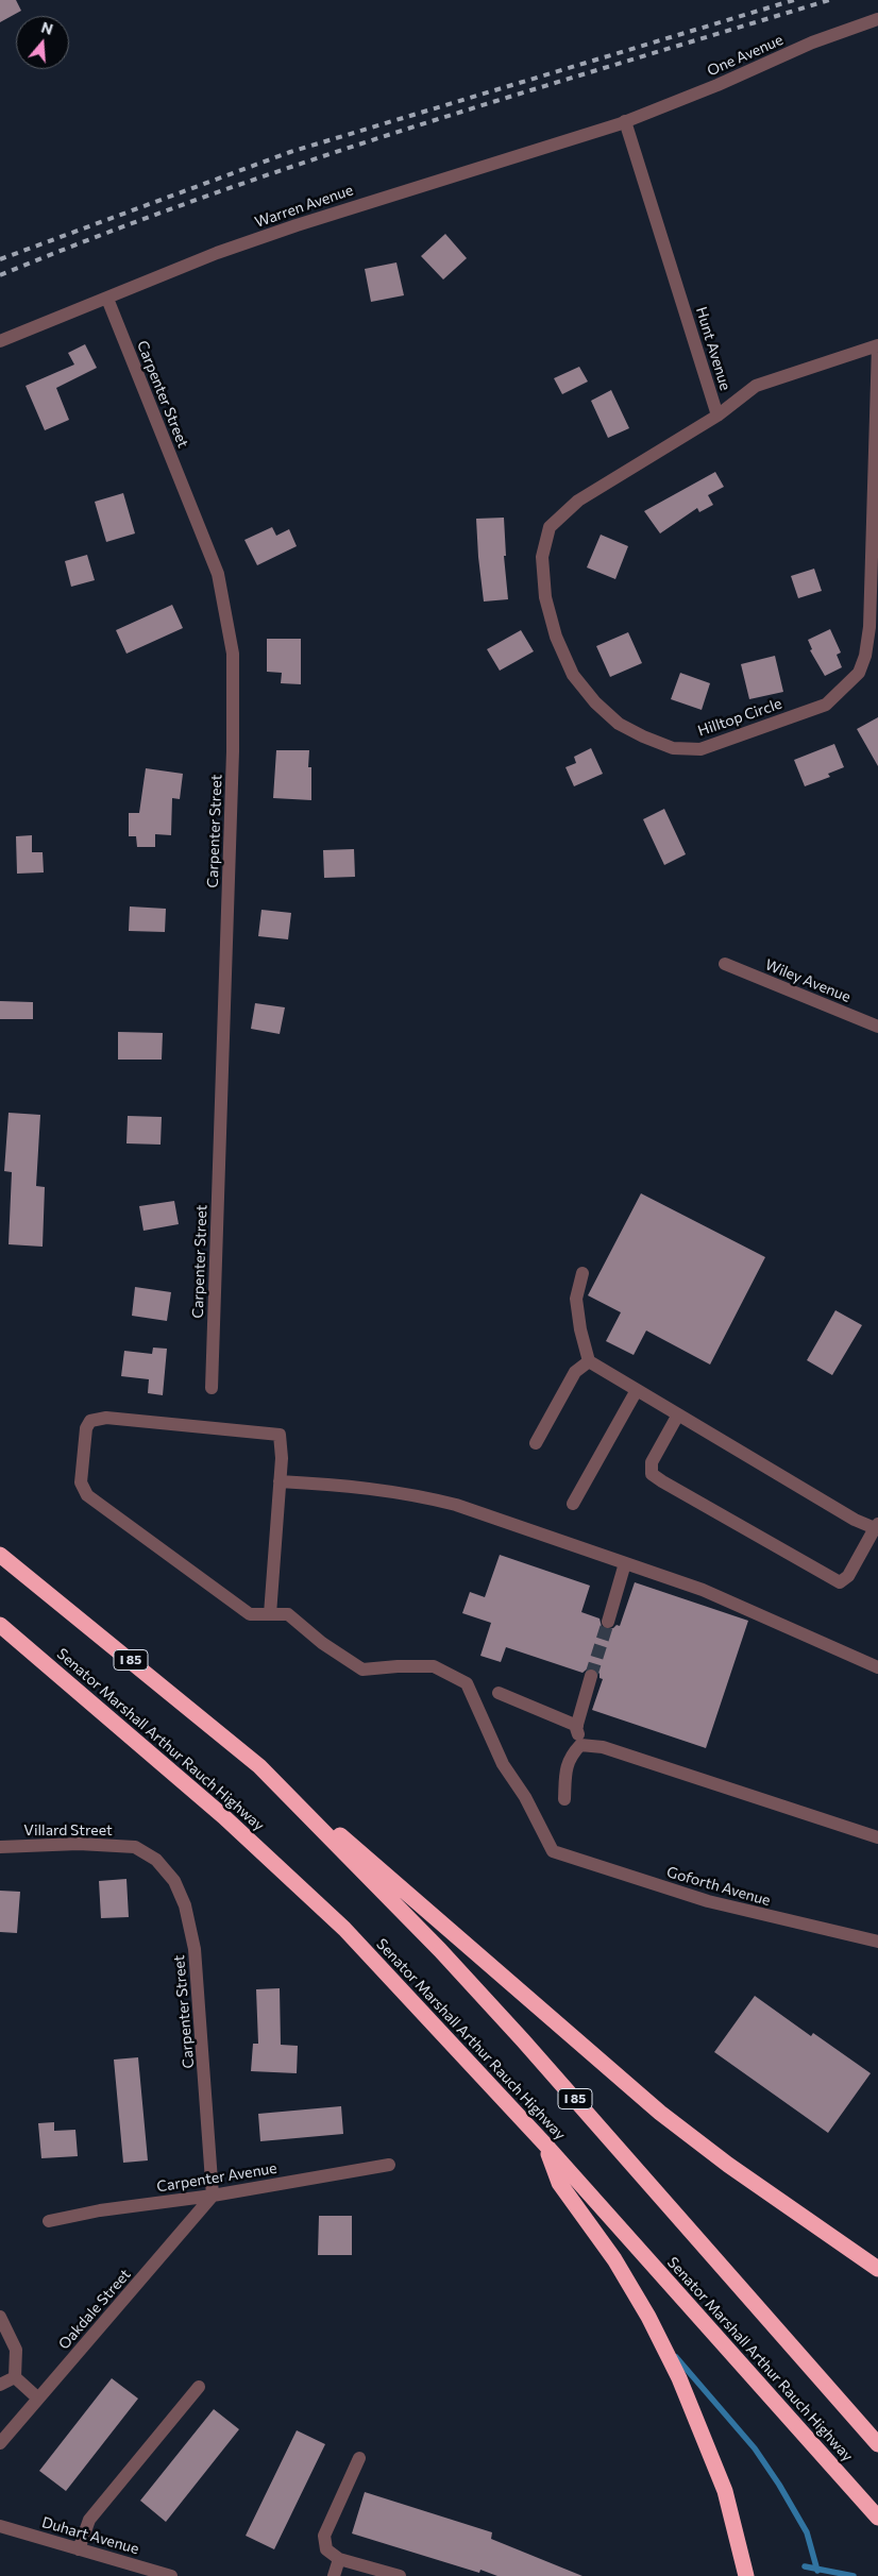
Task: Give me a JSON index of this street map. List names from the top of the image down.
{
  "streets": {
    "highway": ["I 85", "Senator Marshall Arthur Rauch Highway"],
    "street": [
      "One Avenue",
      "Warren Avenue",
      "Hunt Avenue",
      "Carpenter Street",
      "Hilltop Circle",
      "Wiley Avenue",
      "Villard Street",
      "Goforth Avenue",
      "Carpenter Avenue",
      "Oakdale Street",
      "Duhart Avenue"
    ]
  },
  "crossings": [
    ["One Avenue", "Warren Avenue"],
    ["One Avenue", "Hunt Avenue"],
    ["Warren Avenue", "Hunt Avenue"],
    ["Warren Avenue", "Carpenter Street"],
    ["Hunt Avenue", "Hilltop Circle"],
    ["Carpenter Street", "Villard Street"],
    ["Carpenter Street", "Carpenter Avenue"],
    ["Carpenter Street", "Oakdale Street"],
    ["Carpenter Avenue", "Oakdale Street"]
  ],
  "north": "top"
}
